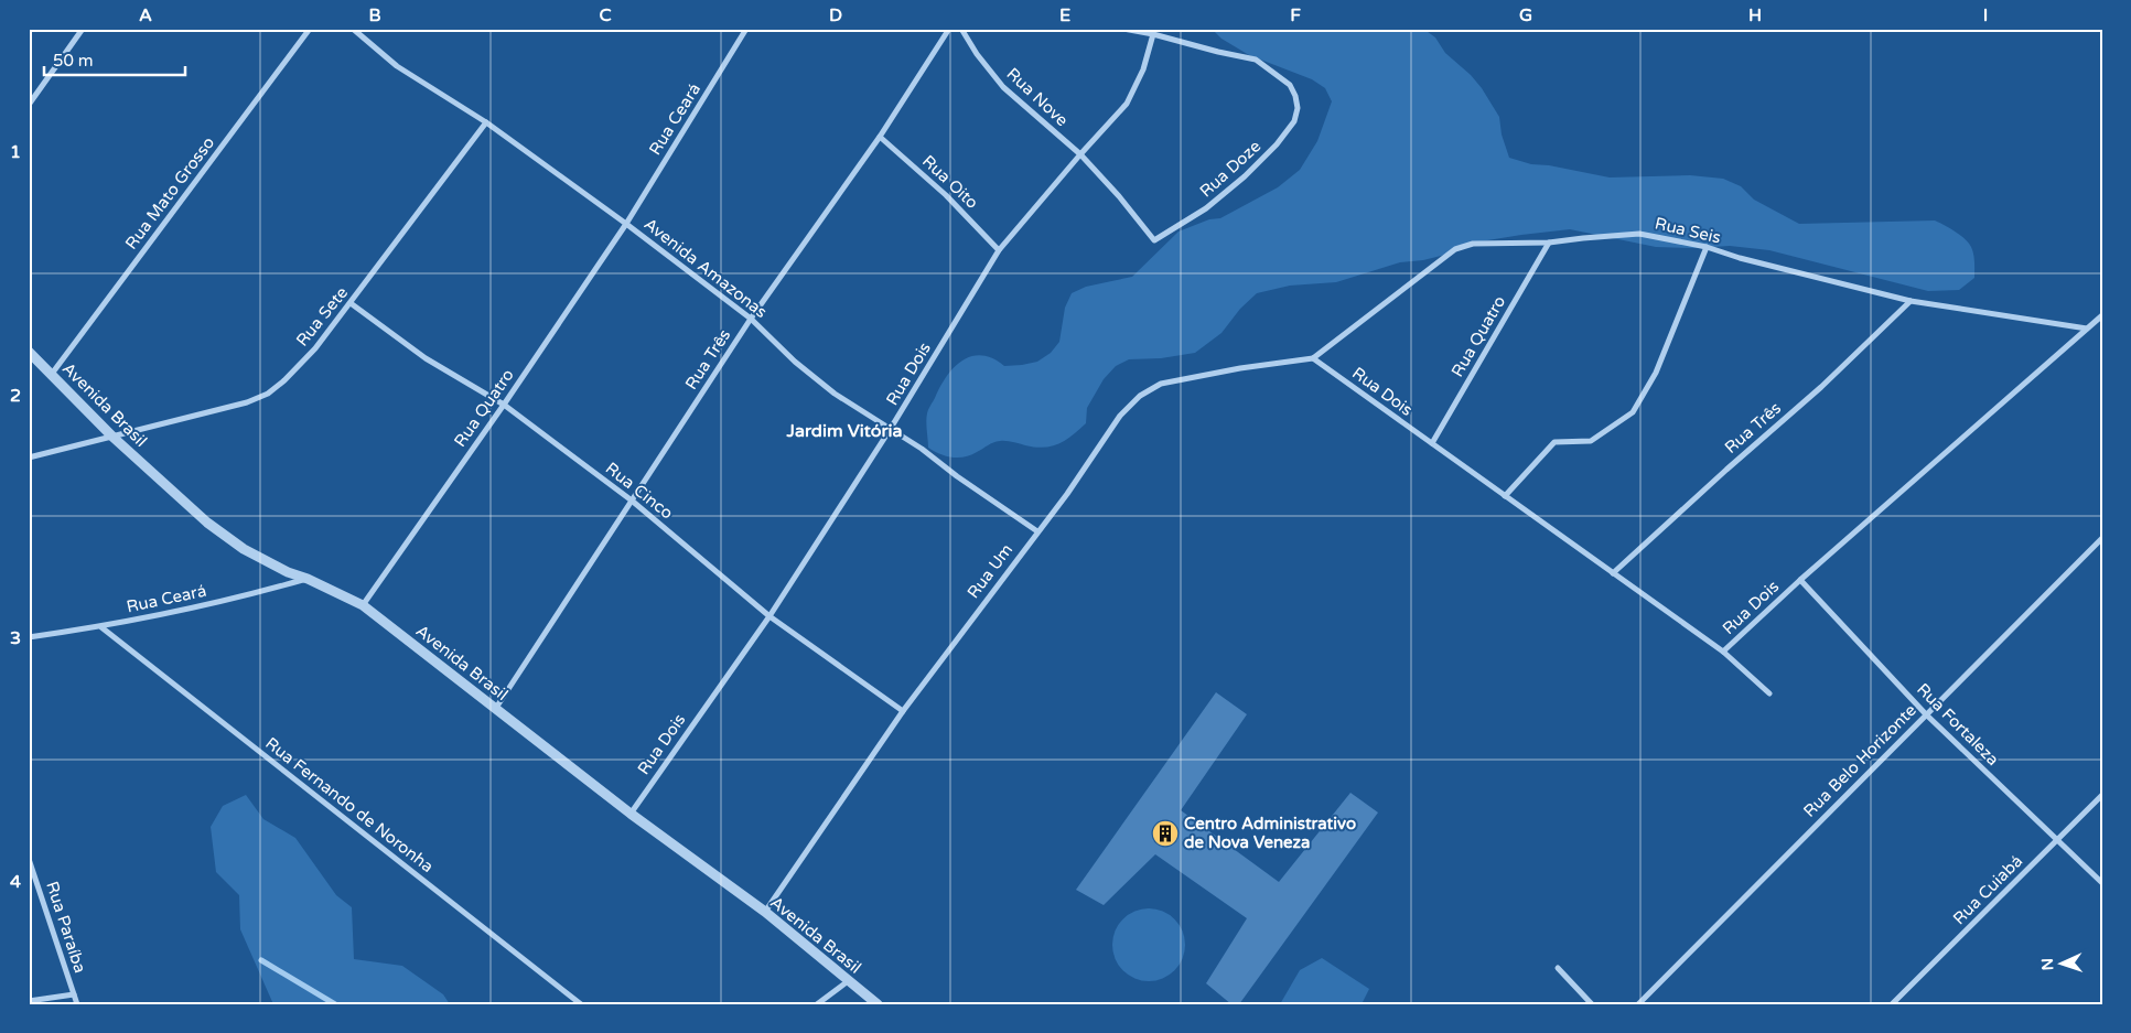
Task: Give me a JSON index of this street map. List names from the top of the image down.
{
  "streets": {
    "street": [
      "Rua Nove",
      "Rua Ceará",
      "Rua Doze",
      "Rua Oito",
      "Rua Mato Grosso",
      "Rua Seis",
      "Avenida Amazonas",
      "Rua Sete",
      "Rua Quatro",
      "Rua Três",
      "Rua Dois",
      "Avenida Brasil",
      "Rua Cinco",
      "Rua Um",
      "Rua Fortaleza",
      "Rua Belo Horizonte",
      "Rua Fernando de Noronha",
      "Rua Cuiabá",
      "Rua Paraíba"
    ]
  },
  "crossings": [
    ["Rua Nove", "Rua Doze"],
    ["Rua Nove", "Rua Dois"],
    ["Rua Ceará", "Avenida Amazonas"],
    ["Rua Ceará", "Rua Quatro"],
    ["Rua Ceará", "Avenida Brasil"],
    ["Rua Ceará", "Rua Fernando de Noronha"],
    ["Rua Doze", "Rua Dois"],
    ["Rua Oito", "Rua Três"],
    ["Rua Oito", "Rua Dois"],
    ["Rua Mato Grosso", "Avenida Brasil"],
    ["Rua Seis", "Rua Quatro"],
    ["Rua Seis", "Rua Três"],
    ["Rua Seis", "Rua Dois"],
    ["Rua Seis", "Rua Um"],
    ["Avenida Amazonas", "Rua Sete"],
    ["Avenida Amazonas", "Rua Quatro"],
    ["Avenida Amazonas", "Rua Três"],
    ["Avenida Amazonas", "Rua Dois"],
    ["Avenida Amazonas", "Rua Um"],
    ["Rua Sete", "Avenida Brasil"],
    ["Rua Sete", "Rua Cinco"],
    ["Rua Quatro", "Rua Dois"],
    ["Rua Quatro", "Avenida Brasil"],
    ["Rua Quatro", "Rua Cinco"],
    ["Rua Três", "Rua Dois"],
    ["Rua Três", "Avenida Brasil"],
    ["Rua Três", "Rua Cinco"],
    ["Rua Dois", "Avenida Brasil"],
    ["Rua Dois", "Rua Cinco"],
    ["Rua Dois", "Rua Um"],
    ["Rua Dois", "Rua Fortaleza"],
    ["Avenida Brasil", "Rua Um"],
    ["Rua Cinco", "Rua Um"],
    ["Rua Fortaleza", "Rua Belo Horizonte"],
    ["Rua Fortaleza", "Rua Cuiabá"]
  ],
  "districts": ["Jardim Vitória"],
  "places": {
    "building": ["Centro Administrativo de Nova Veneza"]
  },
  "scale_bar": "50 m",
  "north": "left",
  "grid": {
    "columns": [
      "A",
      "B",
      "C",
      "D",
      "E",
      "F",
      "G",
      "H",
      "I"
    ],
    "rows": [
      "1",
      "2",
      "3",
      "4"
    ]
  }
}
